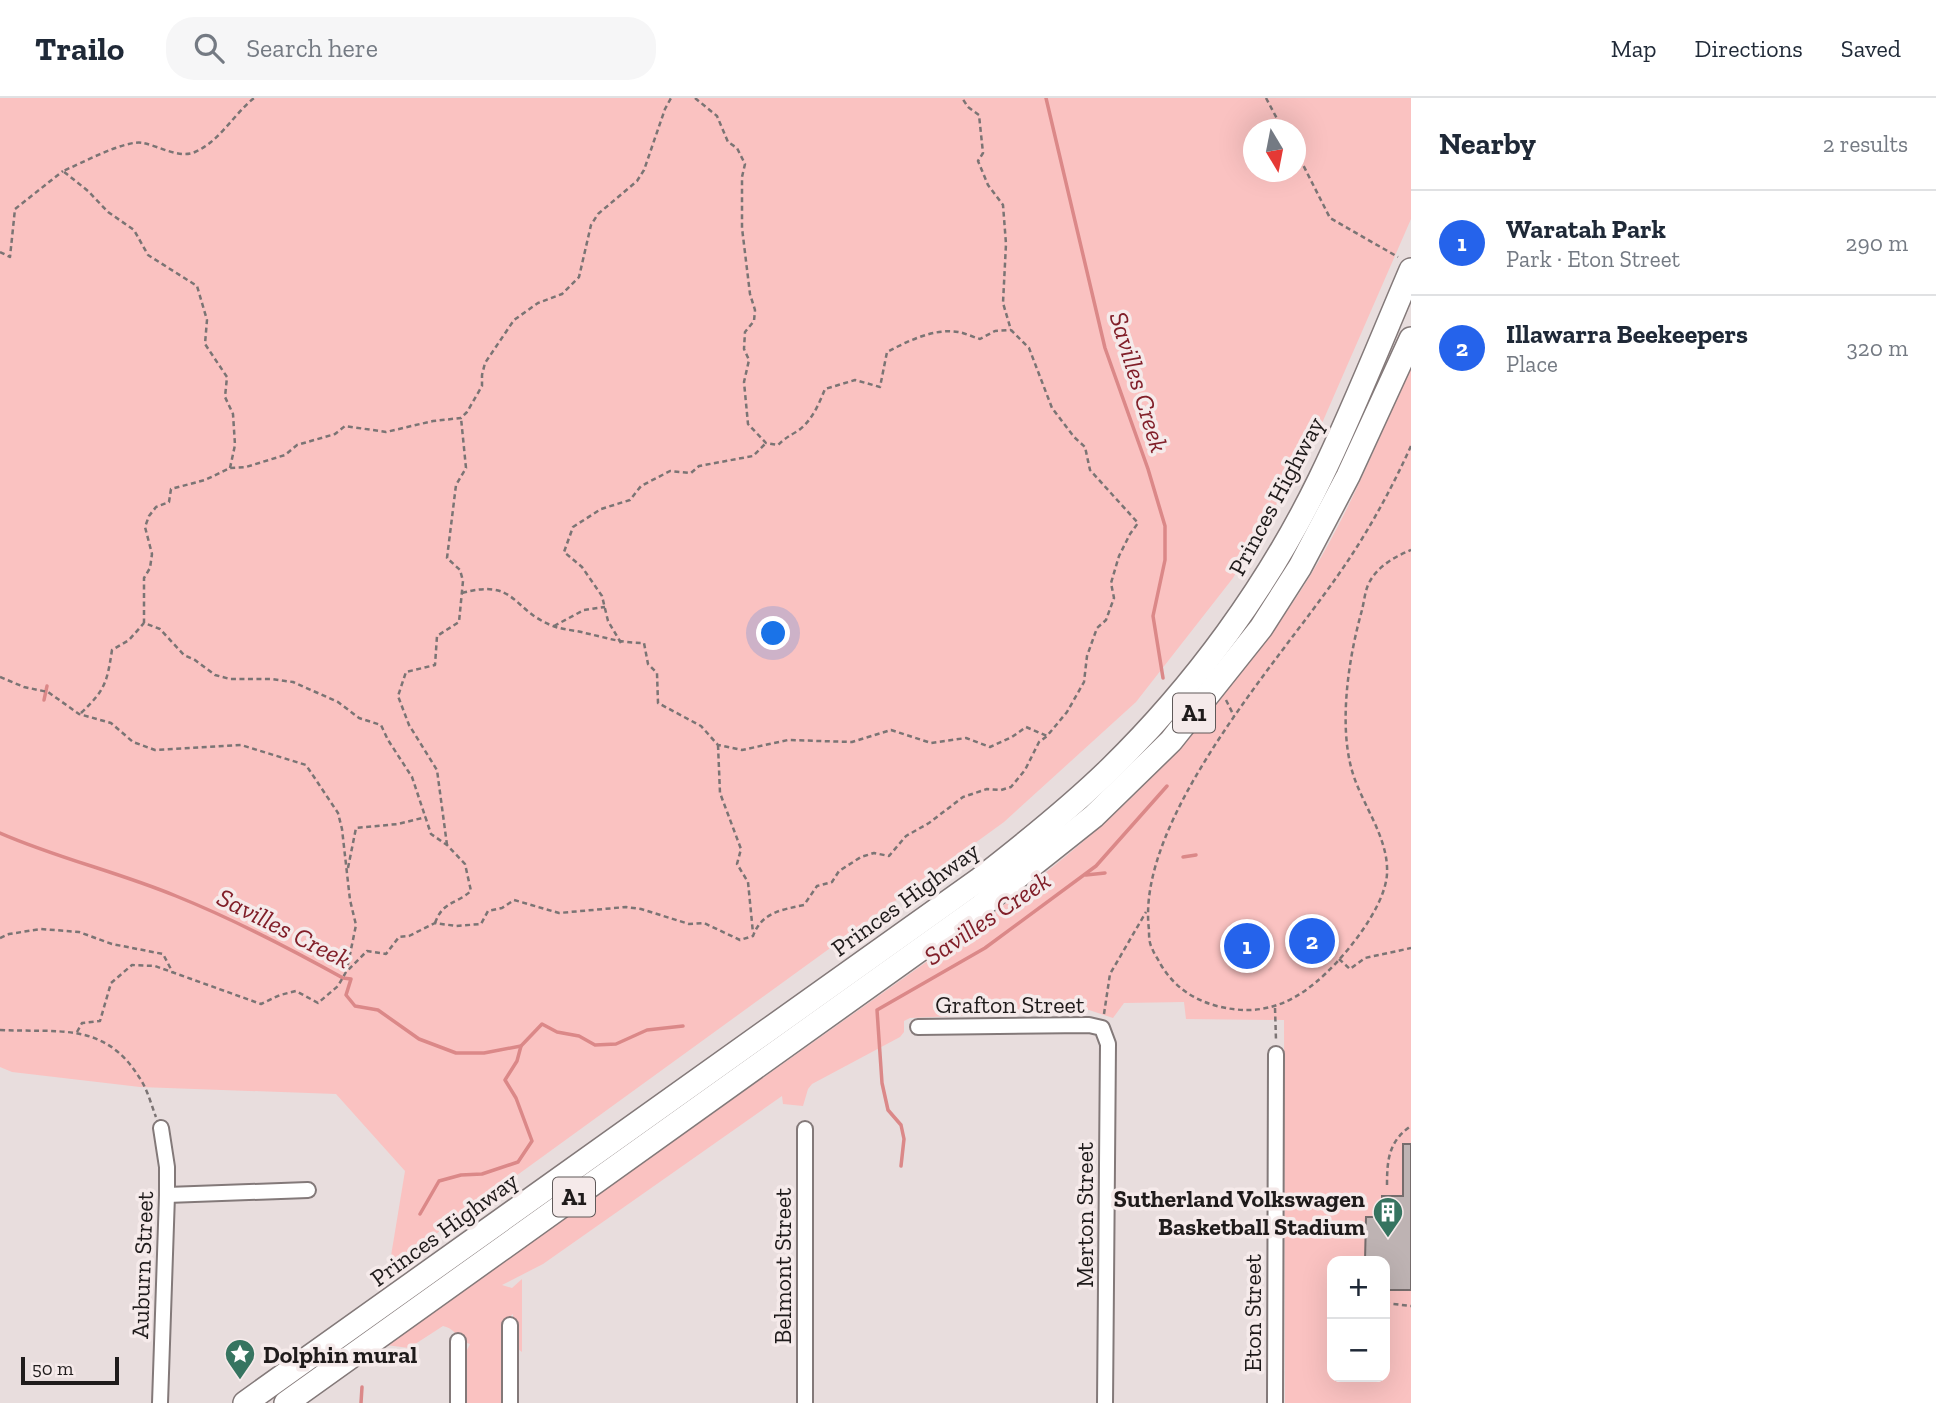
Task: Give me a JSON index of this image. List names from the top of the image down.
{
  "streets": {
    "highway": ["Princes Highway", "A1"],
    "street": [
      "Grafton Street",
      "Merton Street",
      "Auburn Street",
      "Belmont Street",
      "Eton Street"
    ]
  },
  "crossings": [
    ["Grafton Street", "Merton Street"]
  ],
  "water": ["Savilles Creek"],
  "places": {
    "building": ["Sutherland Volkswagen Basketball Stadium"],
    "place": ["Dolphin mural"]
  },
  "scale_bar": "50 m",
  "north": "bottom",
  "page": {
    "header": "Trailo",
    "search": "Search here",
    "nav": ["Map", "Directions", "Saved"],
    "heading": ["Nearby", "2 results"],
    "list": [
      {
        "mark": "1",
        "name": "Waratah Park",
        "note": "Park · Eton Street",
        "value": "290 m"
      },
      {
        "mark": "2",
        "name": "Illawarra Beekeepers",
        "note": "Place",
        "value": "320 m"
      }
    ],
    "pins": ["2", "1"],
    "map_buttons": ["+", "−"],
    "scale": "50 m"
  }
}
